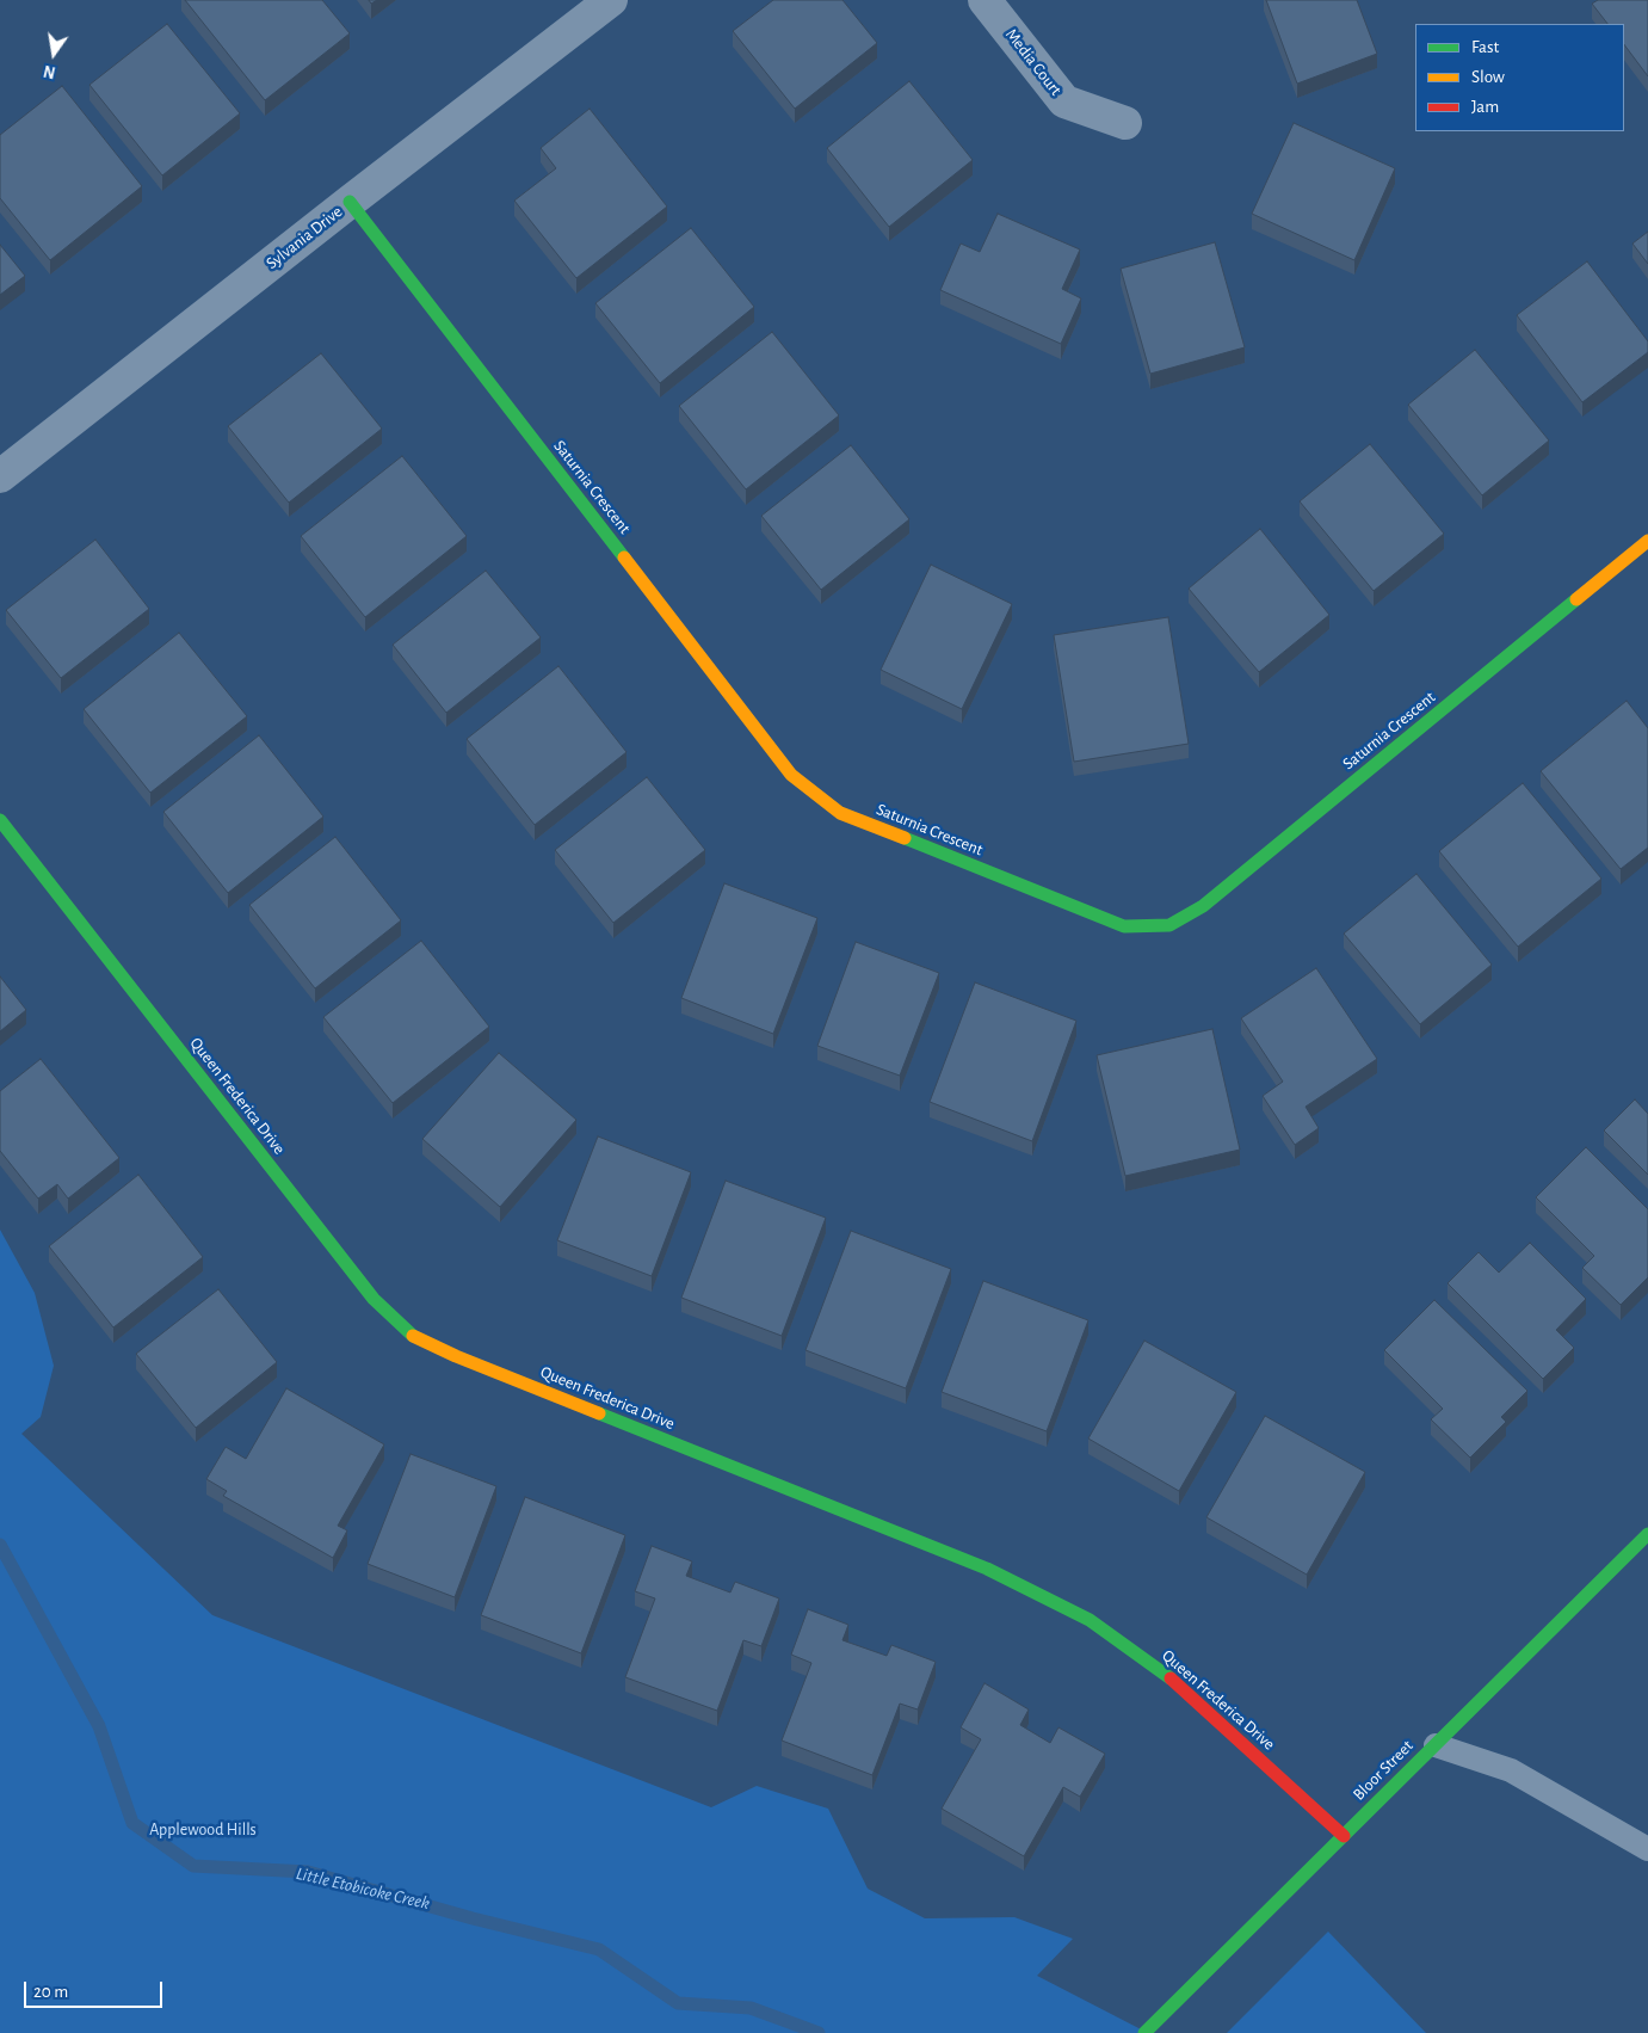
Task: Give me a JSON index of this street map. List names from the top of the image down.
{
  "streets": {
    "street": [
      "Media Court",
      "Sylvania Drive",
      "Saturnia Crescent",
      "Queen Frederica Drive",
      "Bloor Street"
    ]
  },
  "crossings": [
    ["Sylvania Drive", "Saturnia Crescent"],
    ["Queen Frederica Drive", "Bloor Street"]
  ],
  "water": ["Little Etobicoke Creek"],
  "parks": ["Applewood Hills"],
  "legend": ["Fast", "Slow", "Jam"],
  "scale_bar": "20 m",
  "north": "bottom"
}
